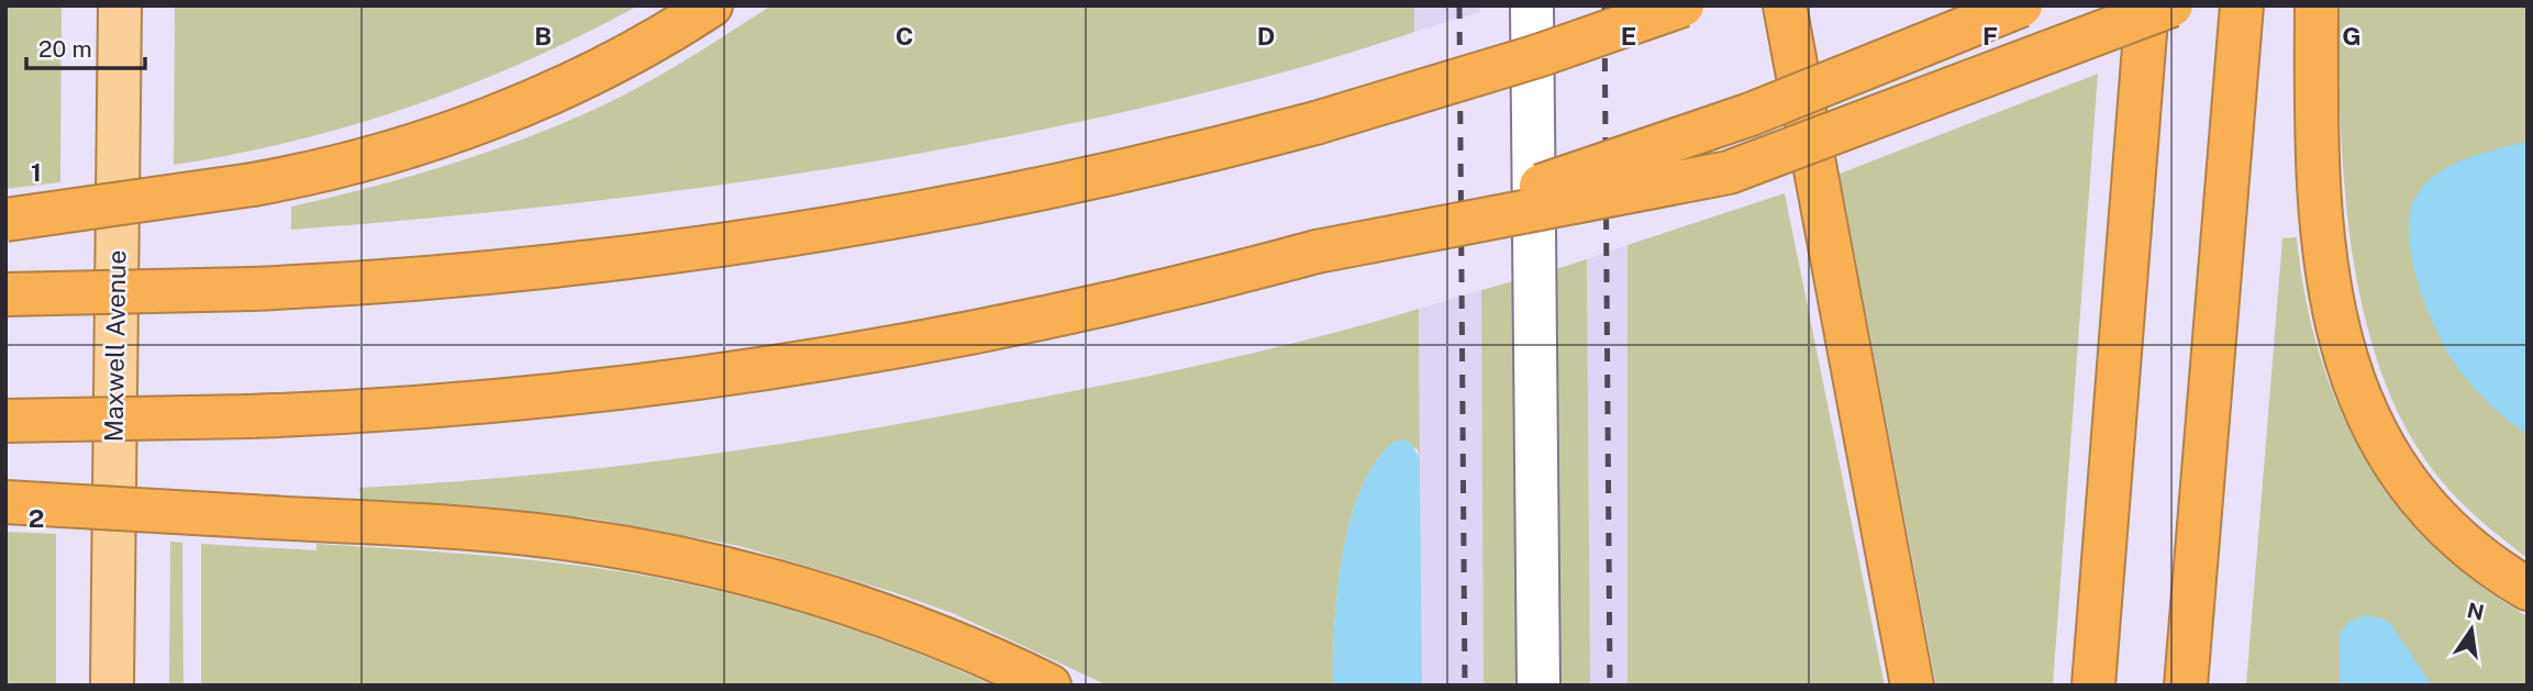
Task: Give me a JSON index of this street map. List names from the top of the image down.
{
  "streets": {
    "main road": ["Maxwell Avenue"]
  },
  "scale_bar": "20 m",
  "north": "top",
  "grid": {
    "columns": [
      "B",
      "C",
      "D",
      "E",
      "F",
      "G"
    ],
    "rows": ["1", "2"]
  }
}
